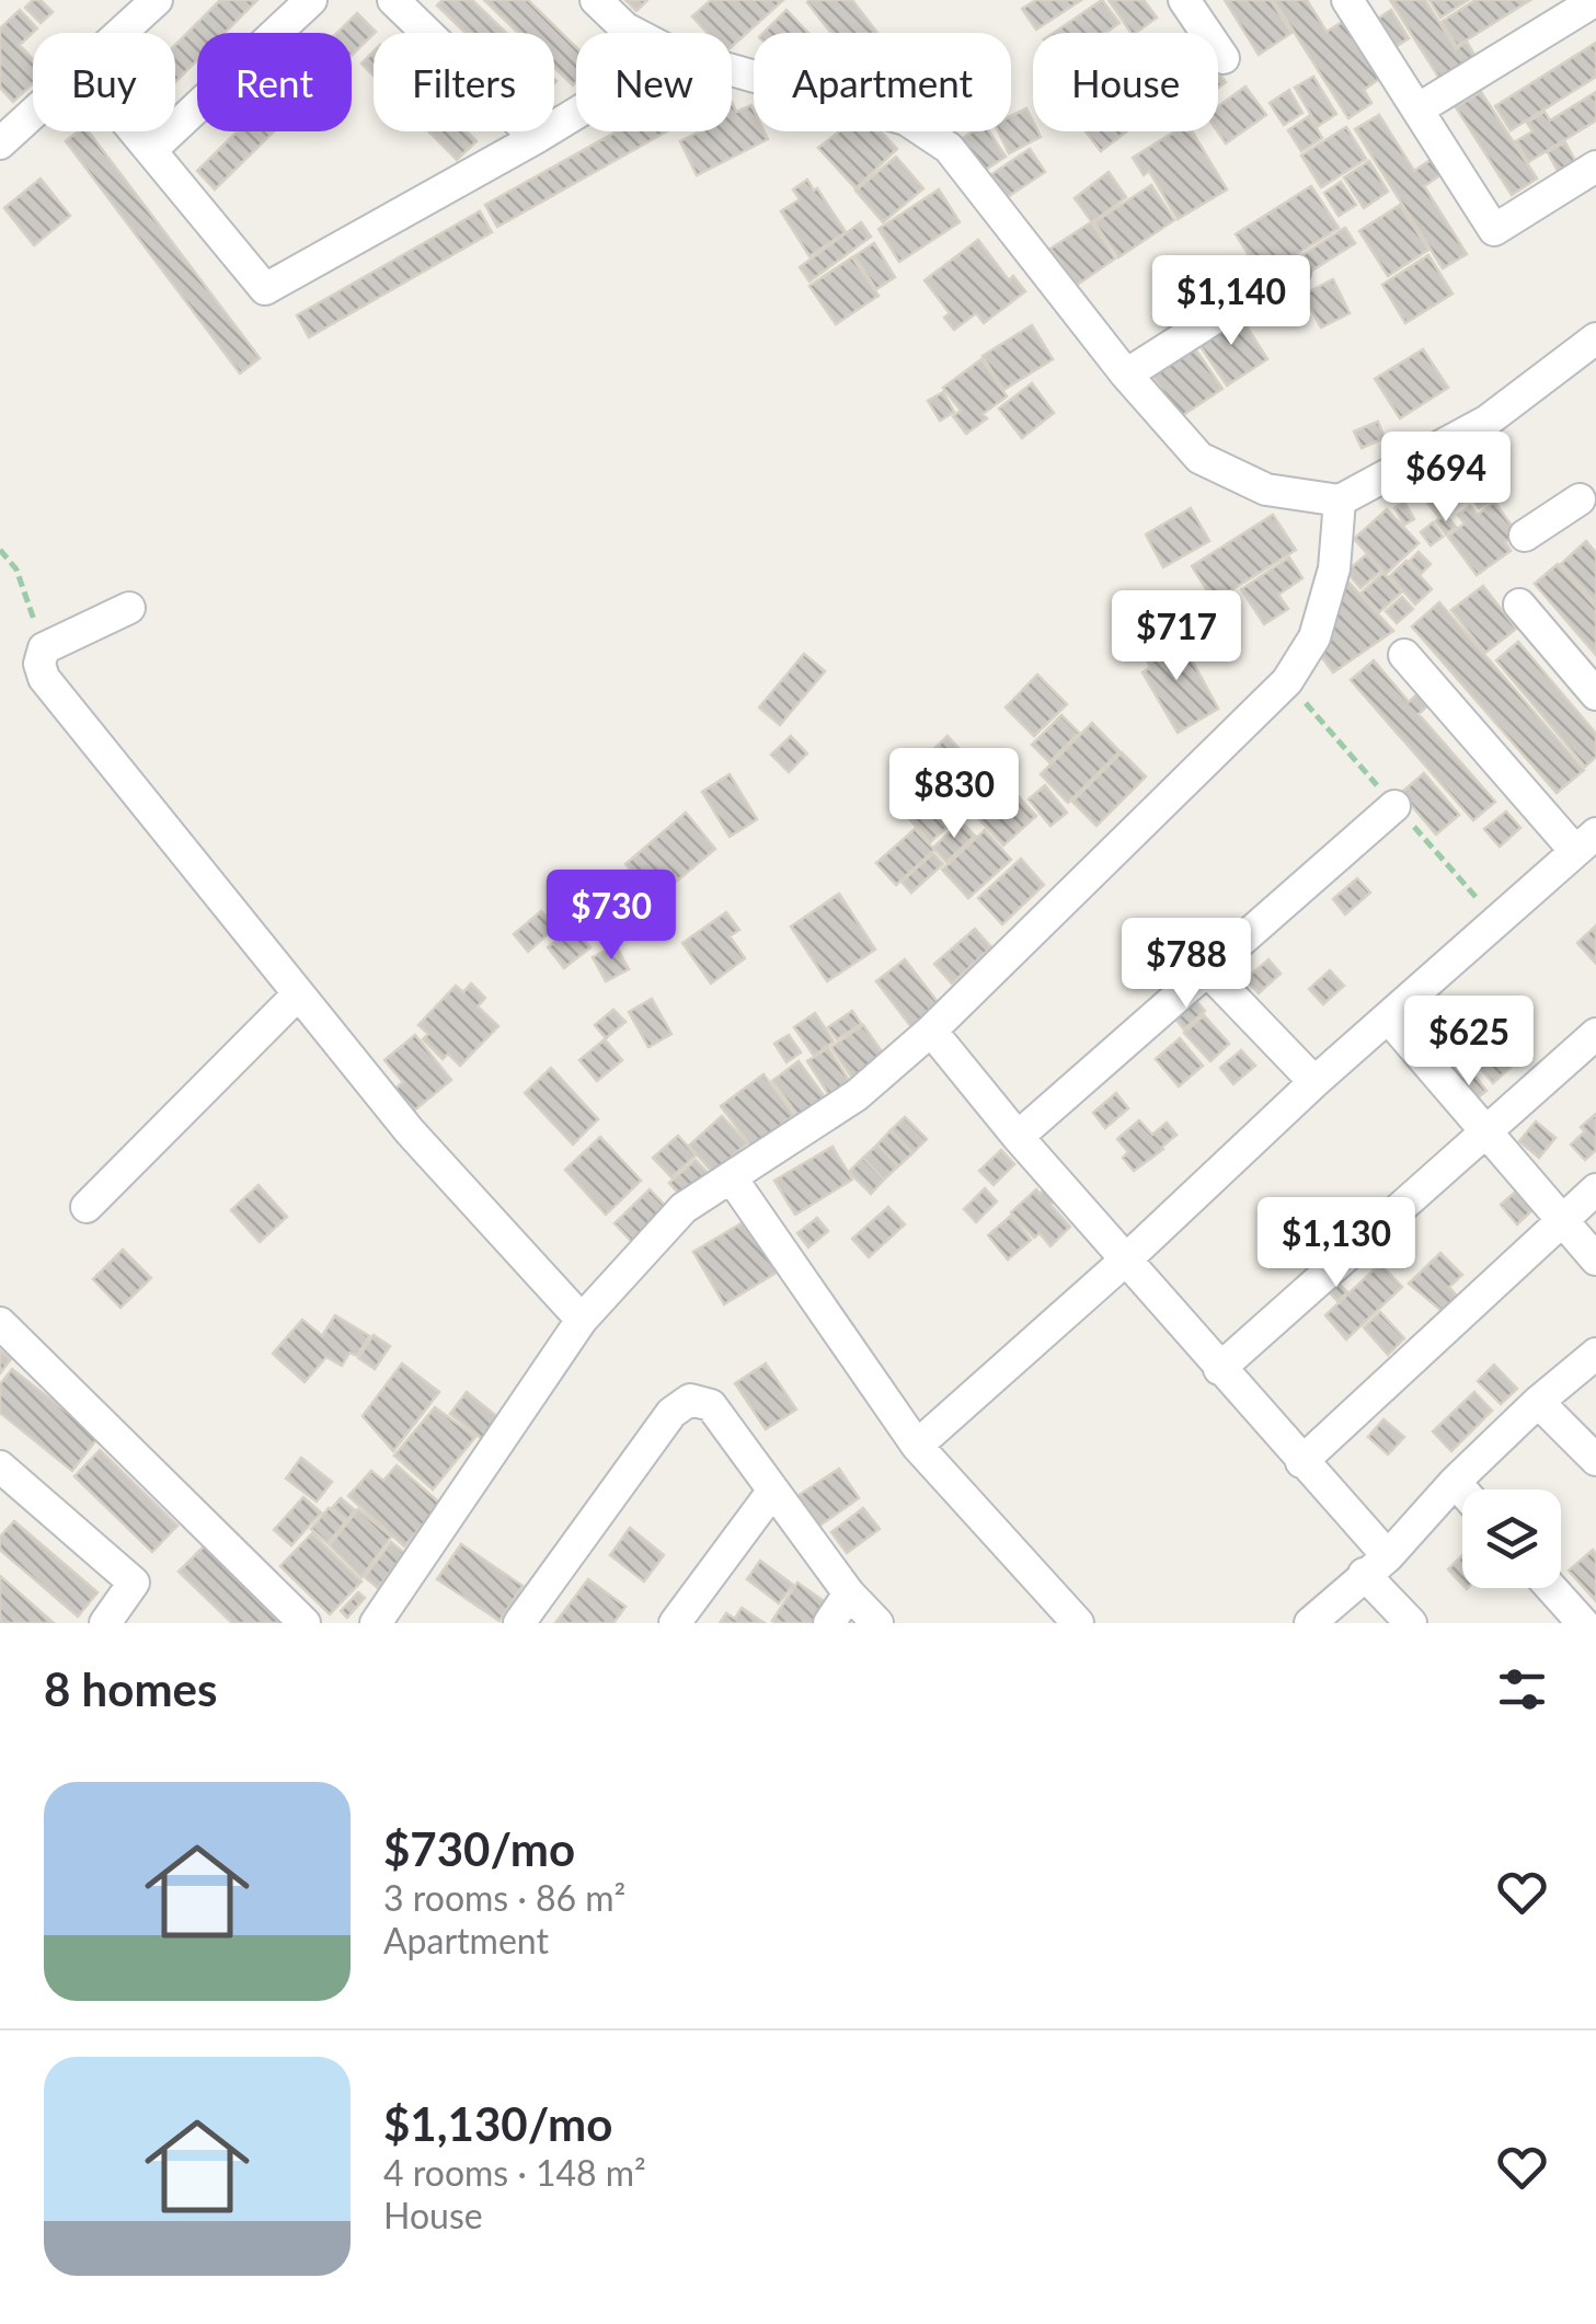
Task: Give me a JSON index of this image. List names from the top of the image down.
{
  "page": {
    "chip": [
      "Buy",
      "Rent",
      "Filters",
      "New",
      "Apartment",
      "House"
    ],
    "price": [
      "$1,140",
      "$694",
      "$717",
      "$830",
      "$730",
      "$788",
      "$625",
      "$1,130"
    ],
    "heading": "8 homes",
    "list": [
      {
        "name": "$730/mo",
        "note": "3 rooms · 86 m² · Apartment"
      },
      {
        "name": "$1,130/mo",
        "note": "4 rooms · 148 m² · House"
      }
    ]
  }
}
